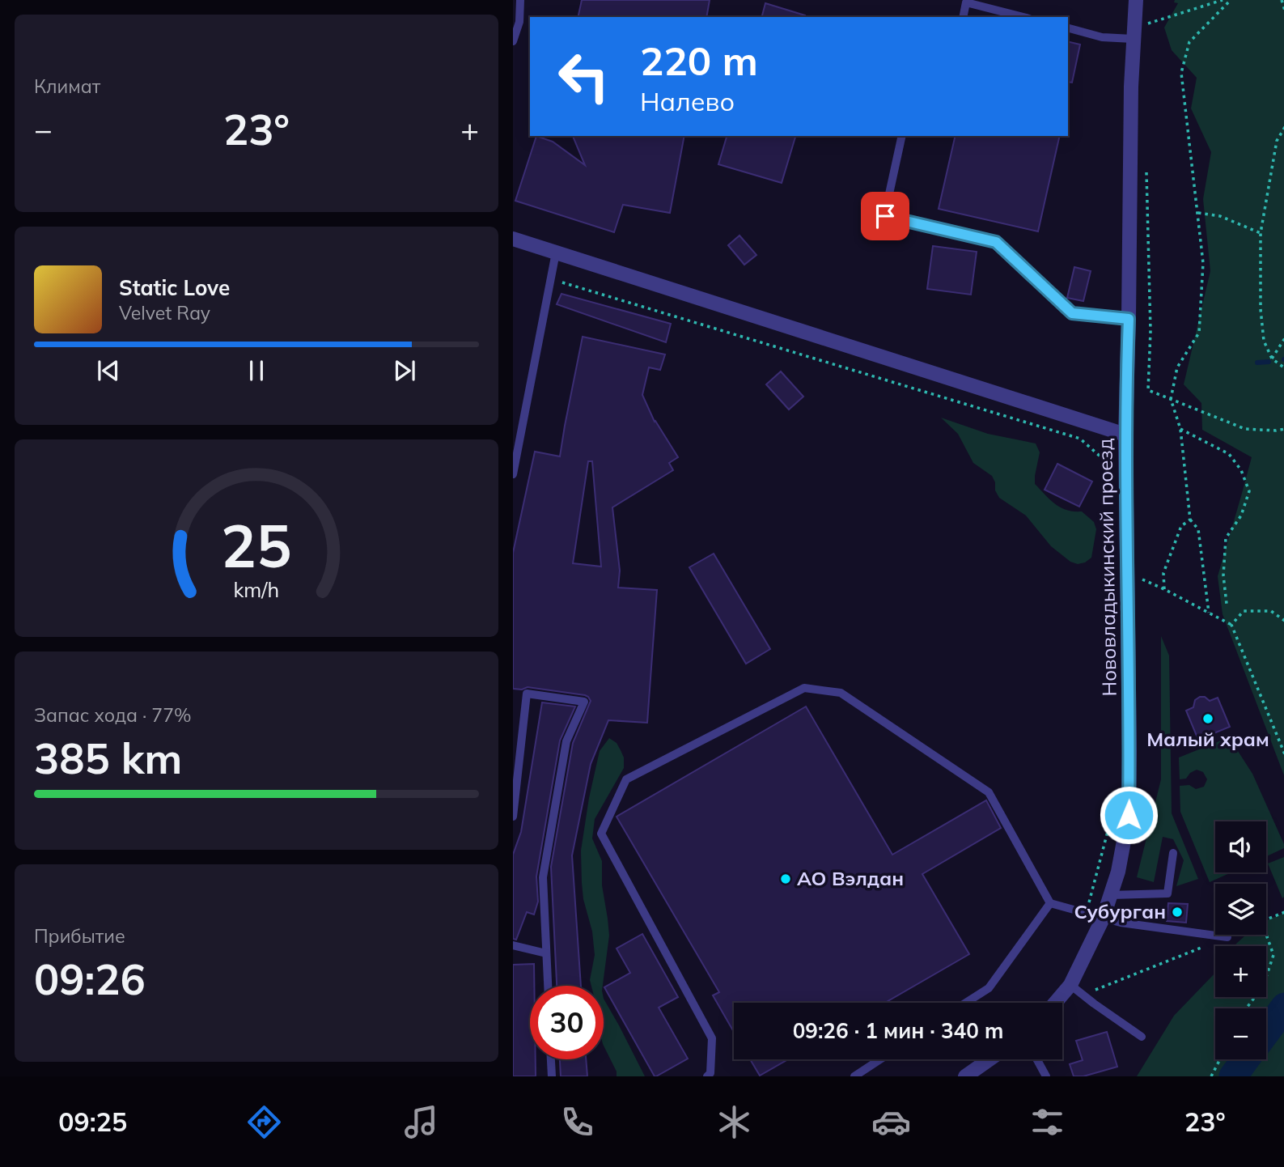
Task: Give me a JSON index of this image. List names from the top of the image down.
{
  "streets": {
    "street": ["Нововладыкинский проезд"]
  },
  "places": ["Малый храм", "АО Вэлдан", "Субурган"],
  "page": {
    "tile": [
      "Климат",
      ["Запас хода · 77%", "385 km"],
      ["Прибытие", "09:26"]
    ],
    "turn": ["220 m", "Налево"],
    "heat": ["−", "23°", "+"],
    "song": ["Static Love", "Velvet Ray"],
    "map_buttons": ["+", "−"],
    "limit": "30",
    "trip": "09:26 · 1 мин · 340 m",
    "tabs": ["09:25", "23°"],
    "gauge": ["25", "km/h"]
  }
}
